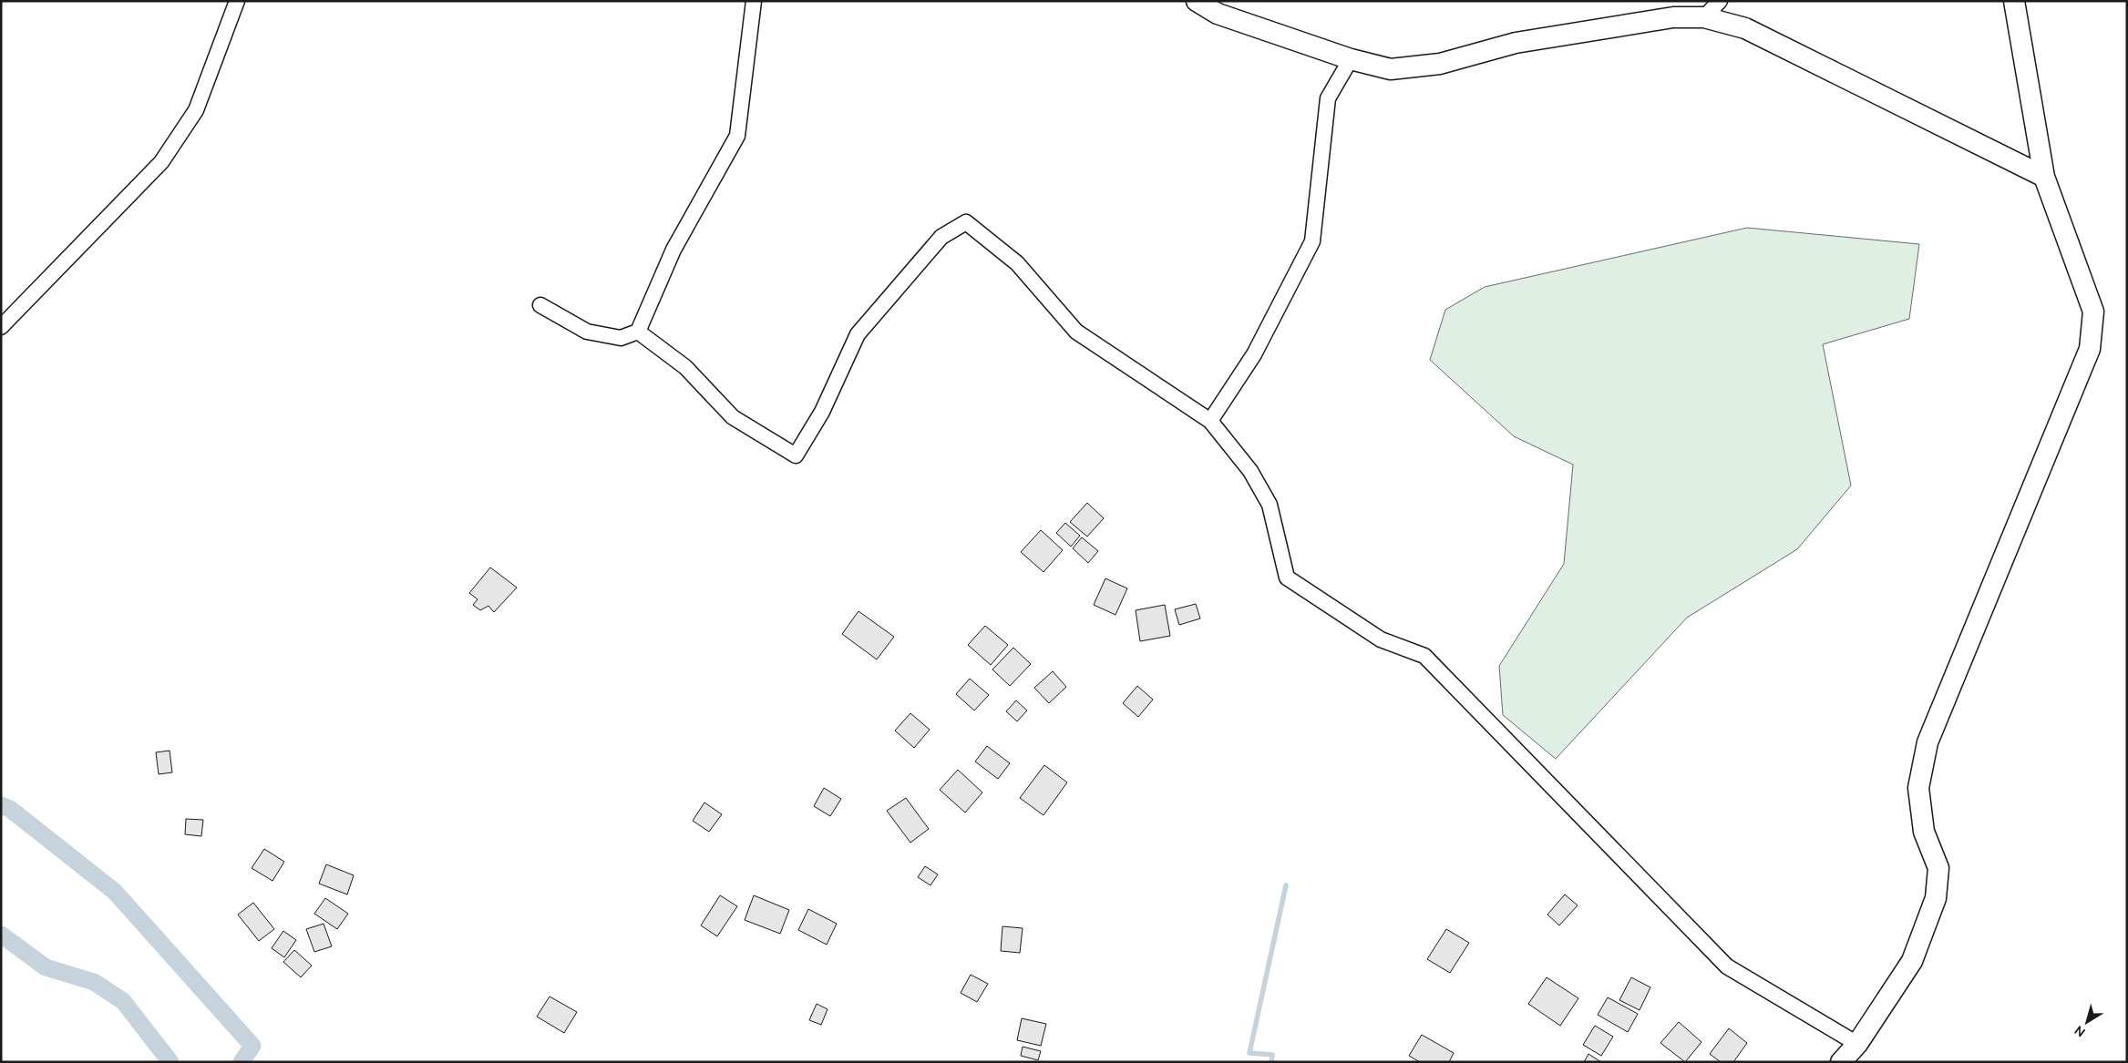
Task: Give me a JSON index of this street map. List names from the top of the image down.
{
  "north": "bottom left"
}
